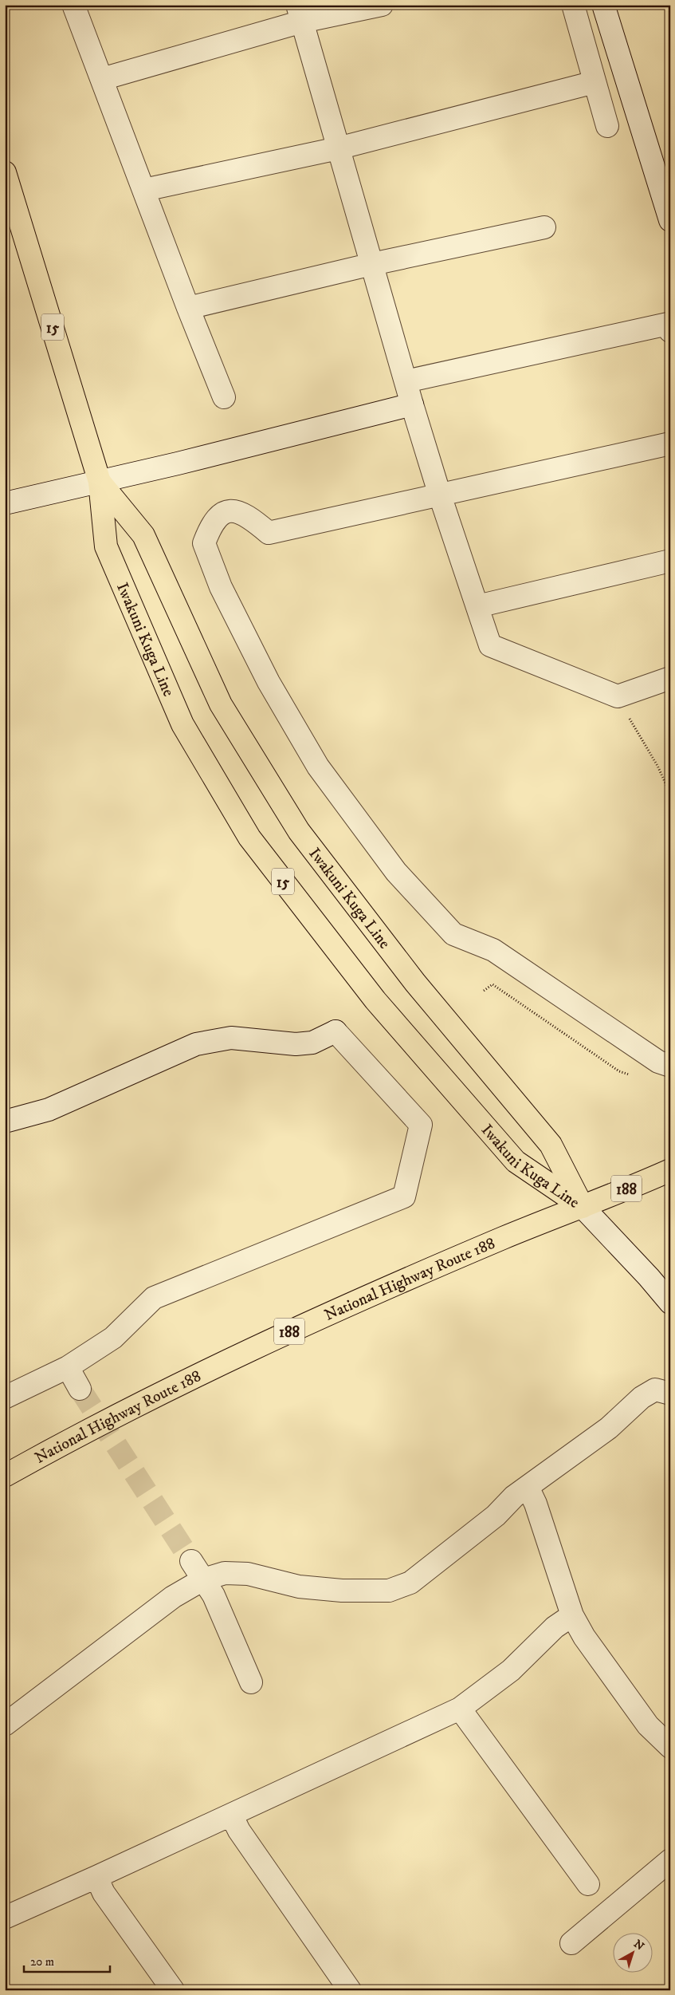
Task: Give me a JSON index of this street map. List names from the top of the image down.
{
  "streets": {
    "main road": [
      "15",
      "Iwakuni Kuga Line",
      "188",
      "National Highway Route 188"
    ]
  },
  "crossings": [
    ["Iwakuni Kuga Line", "National Highway Route 188"]
  ],
  "scale_bar": "20 m",
  "north": "top right"
}
